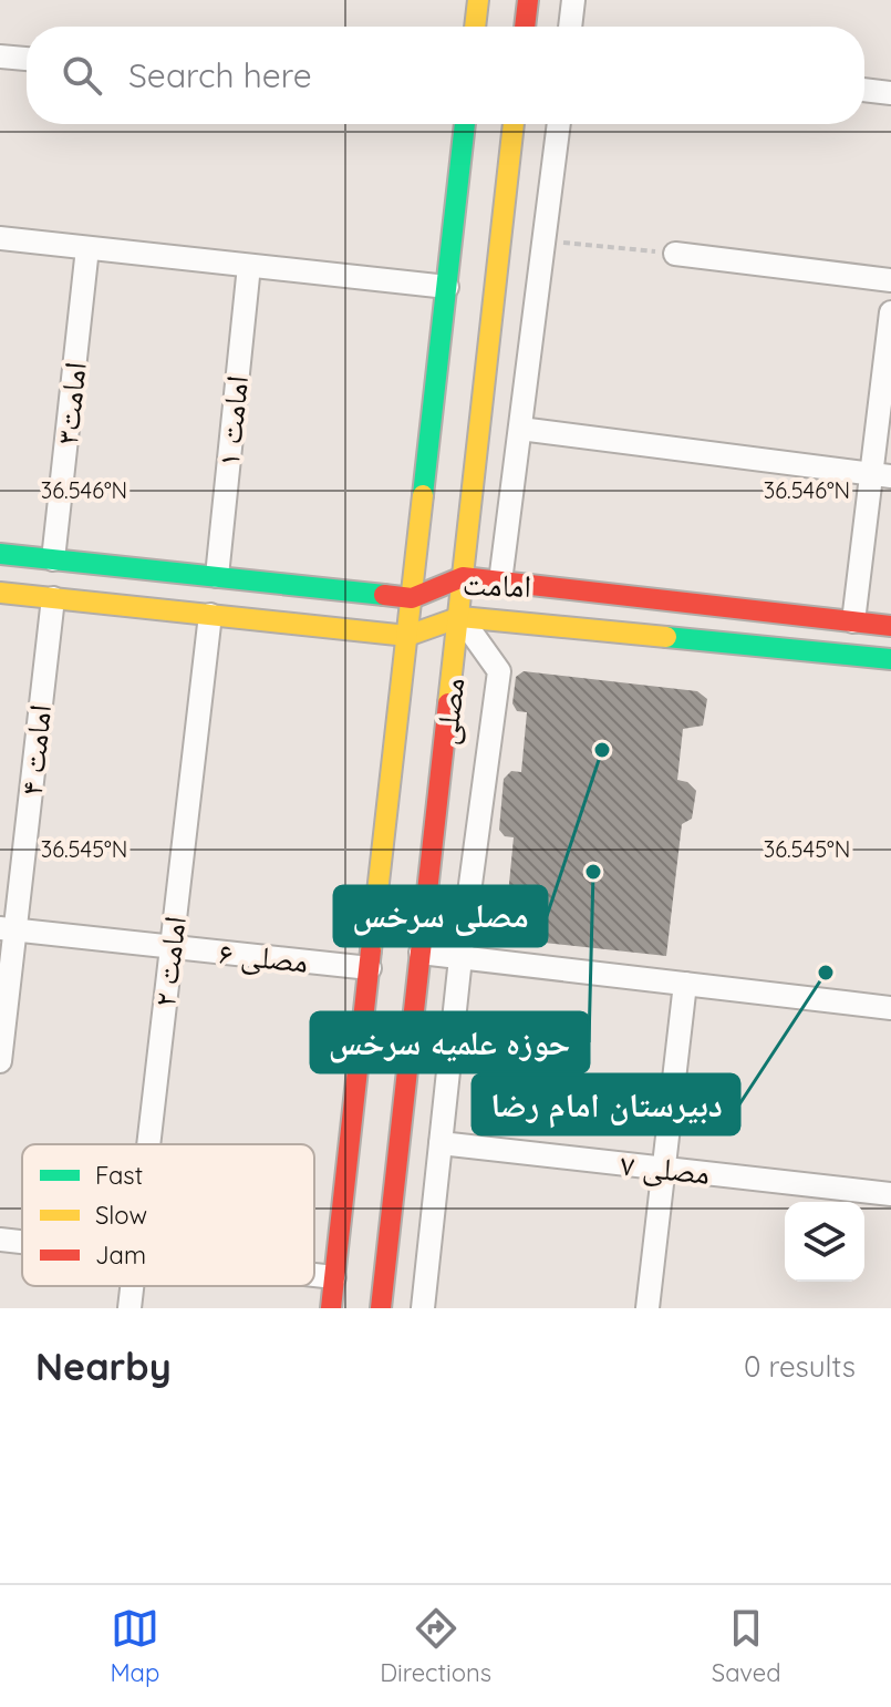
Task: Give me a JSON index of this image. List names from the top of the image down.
{
  "streets": {
    "street": [
      "امامت۳",
      "امامت ۱",
      "امامت",
      "مصلی",
      "امامت ۴",
      "مصلی ۶",
      "امامت ۲",
      "مصلی ۷"
    ]
  },
  "crossings": [
    ["امامت۳", "امامت"],
    ["امامت ۱", "امامت"],
    ["امامت", "مصلی"],
    ["امامت", "امامت ۴"],
    ["امامت", "امامت ۲"],
    ["مصلی", "مصلی ۶"],
    ["امامت ۴", "مصلی ۶"],
    ["مصلی ۶", "امامت ۲"]
  ],
  "places": ["مصلی سرخس", "حوزه علمیه سرخس", "دبیرستان امام رضا"],
  "legend": ["Fast", "Slow", "Jam"],
  "page": {
    "search": "Search here",
    "heading": ["Nearby", "0 results"],
    "nav": ["Map", "Directions", "Saved"]
  },
  "coordinates": ["36.546°N", "36.545°N"]
}
